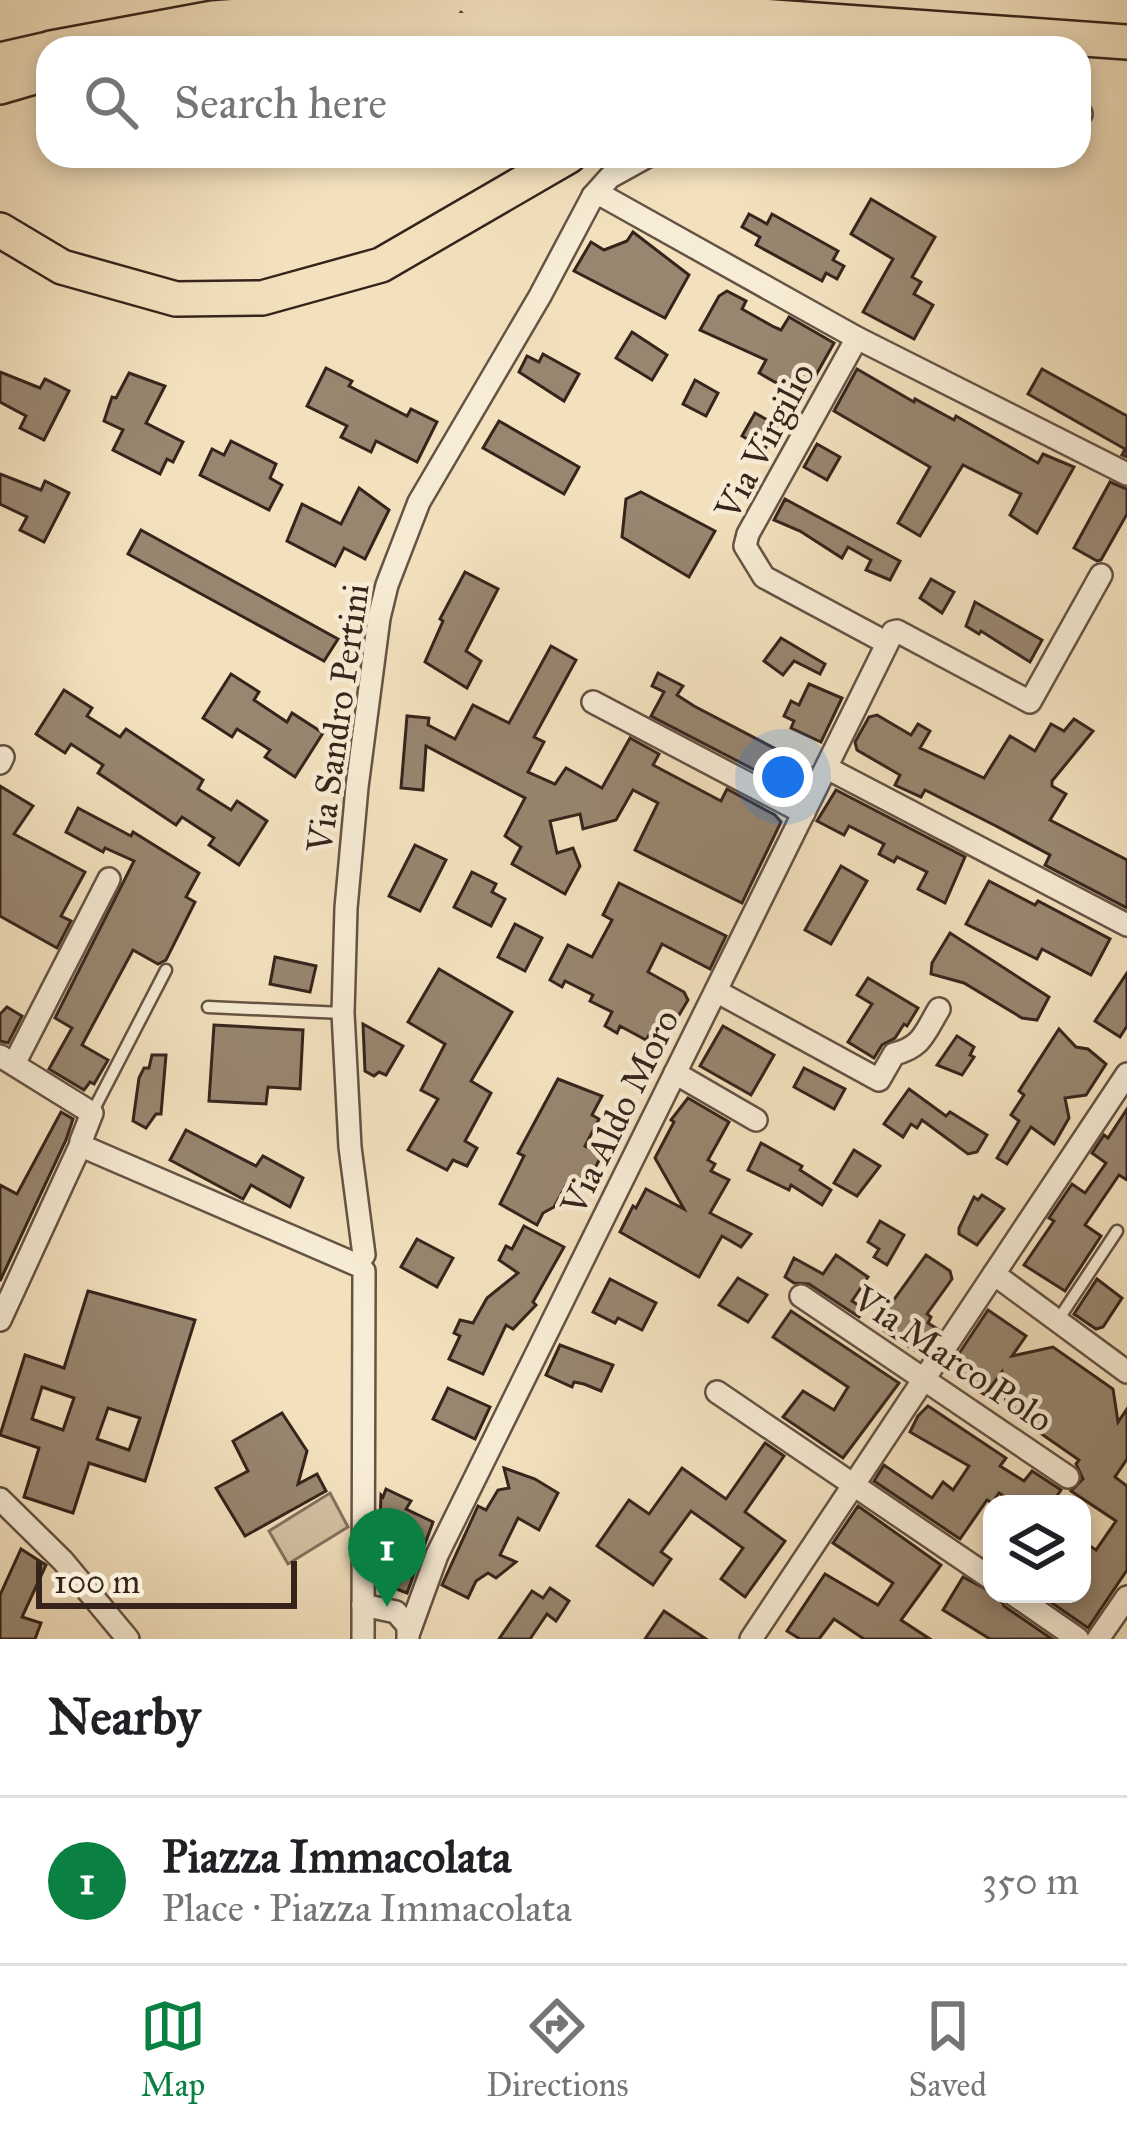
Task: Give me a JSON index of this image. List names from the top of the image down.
{
  "streets": {
    "street": [
      "Via Virgilio",
      "Via Sandro Pertini",
      "Via Aldo Moro",
      "Via Marco Polo"
    ]
  },
  "crossings": [
    ["Via Virgilio", "Via Aldo Moro"]
  ],
  "scale_bar": "100 m",
  "page": {
    "search": "Search here",
    "pins": "1",
    "scale": "100 m",
    "heading": "Nearby",
    "list": [
      {
        "mark": "1",
        "name": "Piazza Immacolata",
        "note": "Place · Piazza Immacolata",
        "value": "350 m"
      }
    ],
    "nav": ["Map", "Directions", "Saved"]
  }
}
